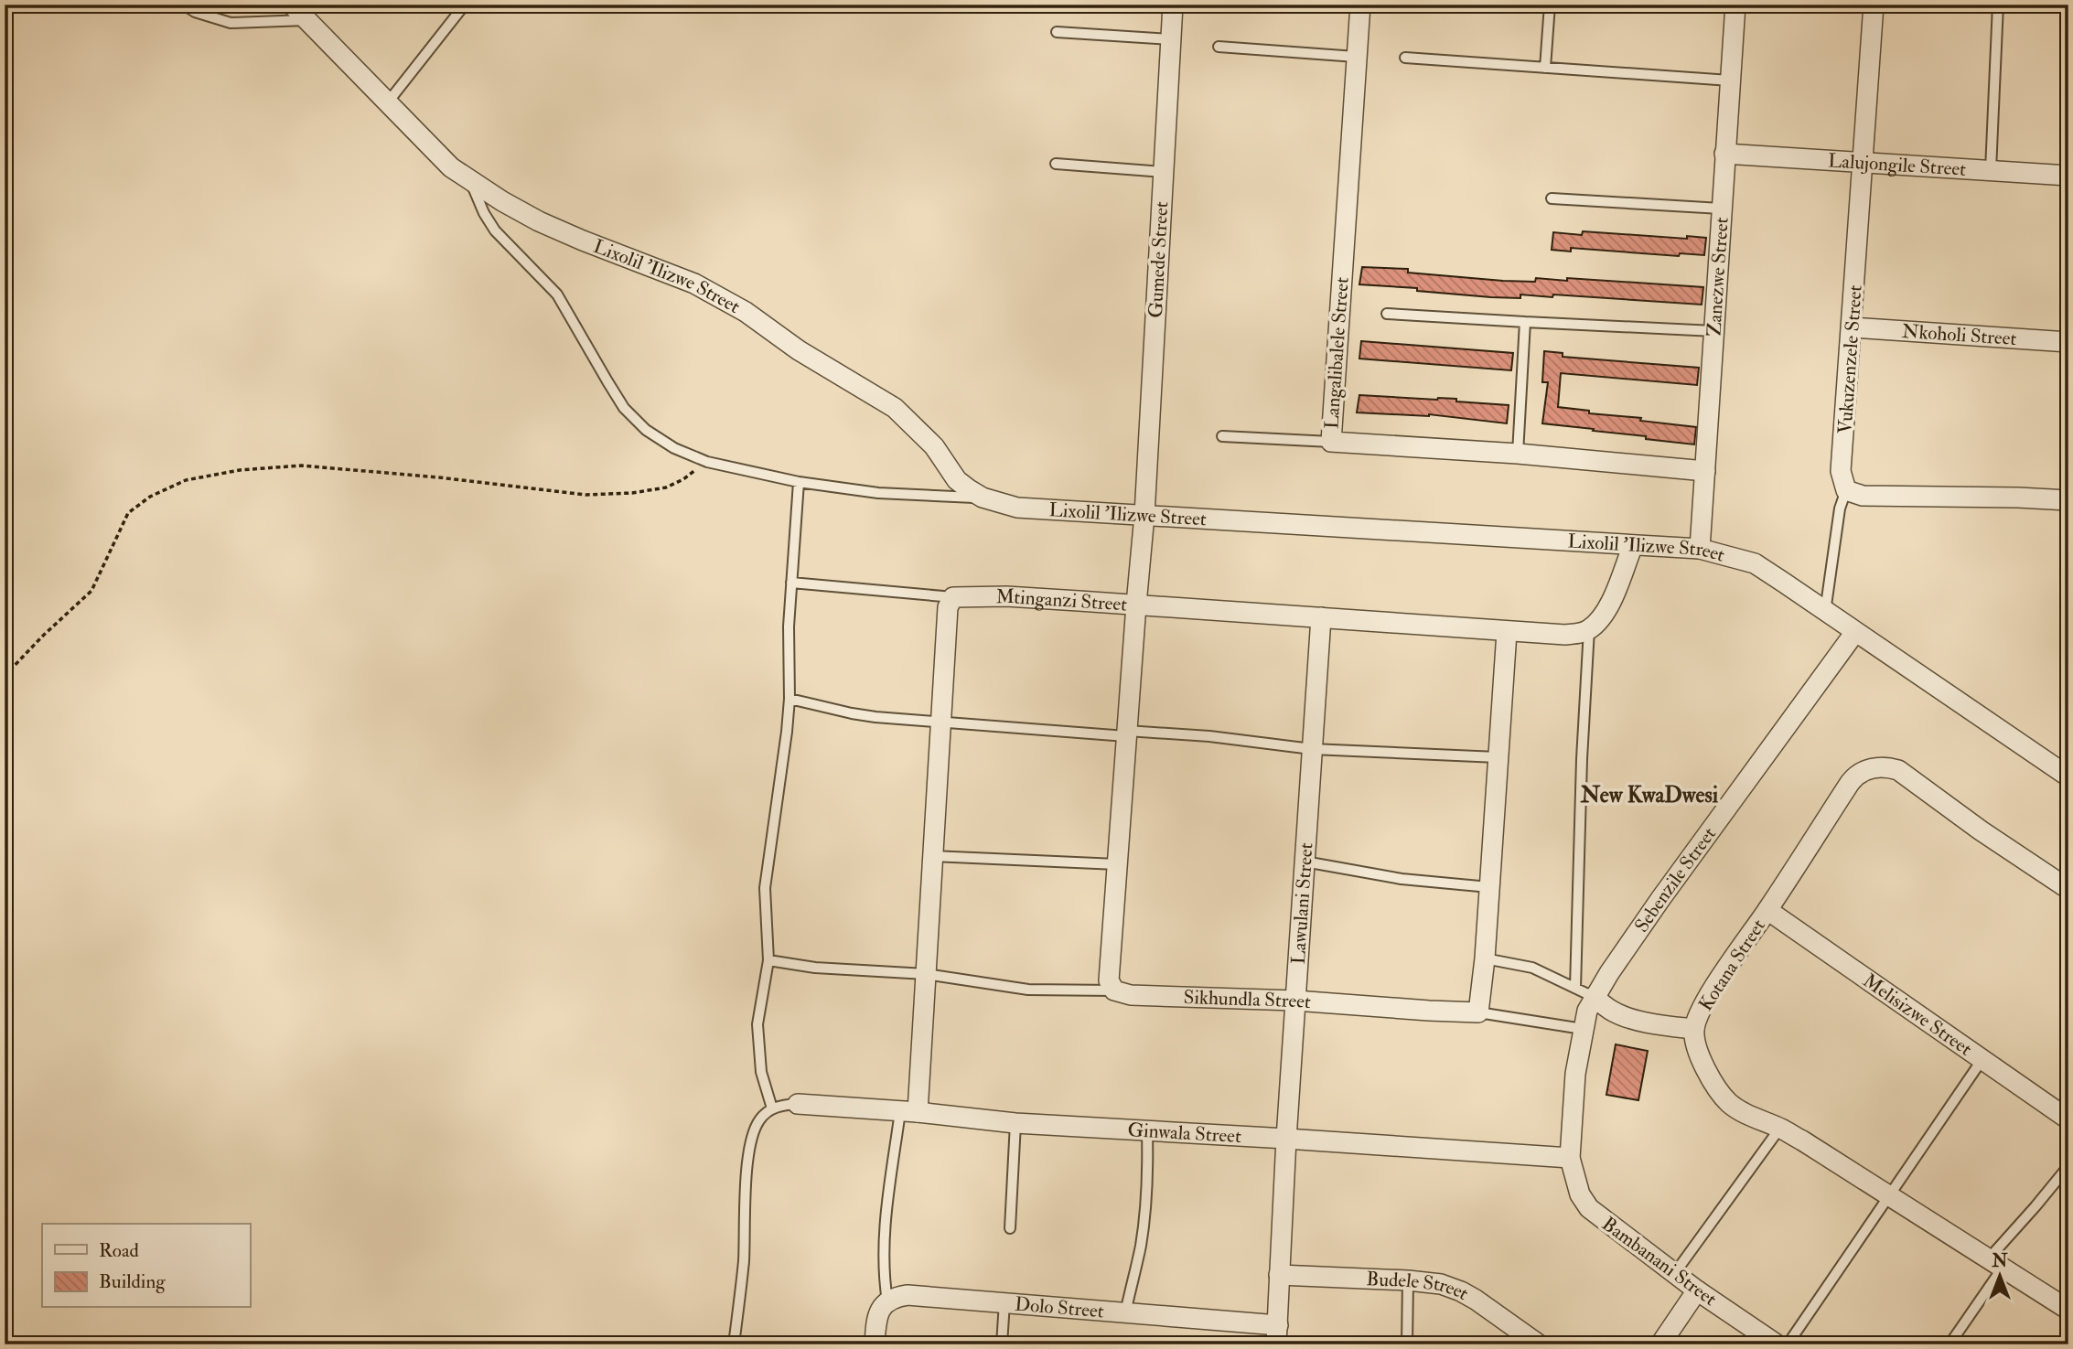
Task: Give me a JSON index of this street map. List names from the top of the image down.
{
  "streets": {
    "street": [
      "Lalujongile Street",
      "Gumede Street",
      "Zanezwe Street",
      "Lixolil 'Ilizwe Street",
      "Nkoholi Street",
      "Langalibalele Street",
      "Vukuzenzele Street",
      "Mtinganzi Street",
      "Sebenzile Street",
      "Lawulani Street",
      "Kotana Street",
      "Sikhundla Street",
      "Melisizwe Street",
      "Ginwala Street",
      "Bambanani Street",
      "Budele Street",
      "Dolo Street"
    ]
  },
  "crossings": [
    ["Lalujongile Street", "Zanezwe Street"],
    ["Lalujongile Street", "Vukuzenzele Street"],
    ["Gumede Street", "Lixolil 'Ilizwe Street"],
    ["Zanezwe Street", "Lixolil 'Ilizwe Street"],
    ["Zanezwe Street", "Langalibalele Street"],
    ["Lixolil 'Ilizwe Street", "Sebenzile Street"],
    ["Nkoholi Street", "Vukuzenzele Street"],
    ["Mtinganzi Street", "Lawulani Street"],
    ["Sebenzile Street", "Ginwala Street"],
    ["Sebenzile Street", "Bambanani Street"],
    ["Lawulani Street", "Sikhundla Street"],
    ["Lawulani Street", "Ginwala Street"],
    ["Lawulani Street", "Budele Street"],
    ["Lawulani Street", "Dolo Street"],
    ["Kotana Street", "Melisizwe Street"],
    ["Ginwala Street", "Bambanani Street"]
  ],
  "districts": ["New KwaDwesi"],
  "legend": ["Road", "Building"],
  "north": "top"
}
